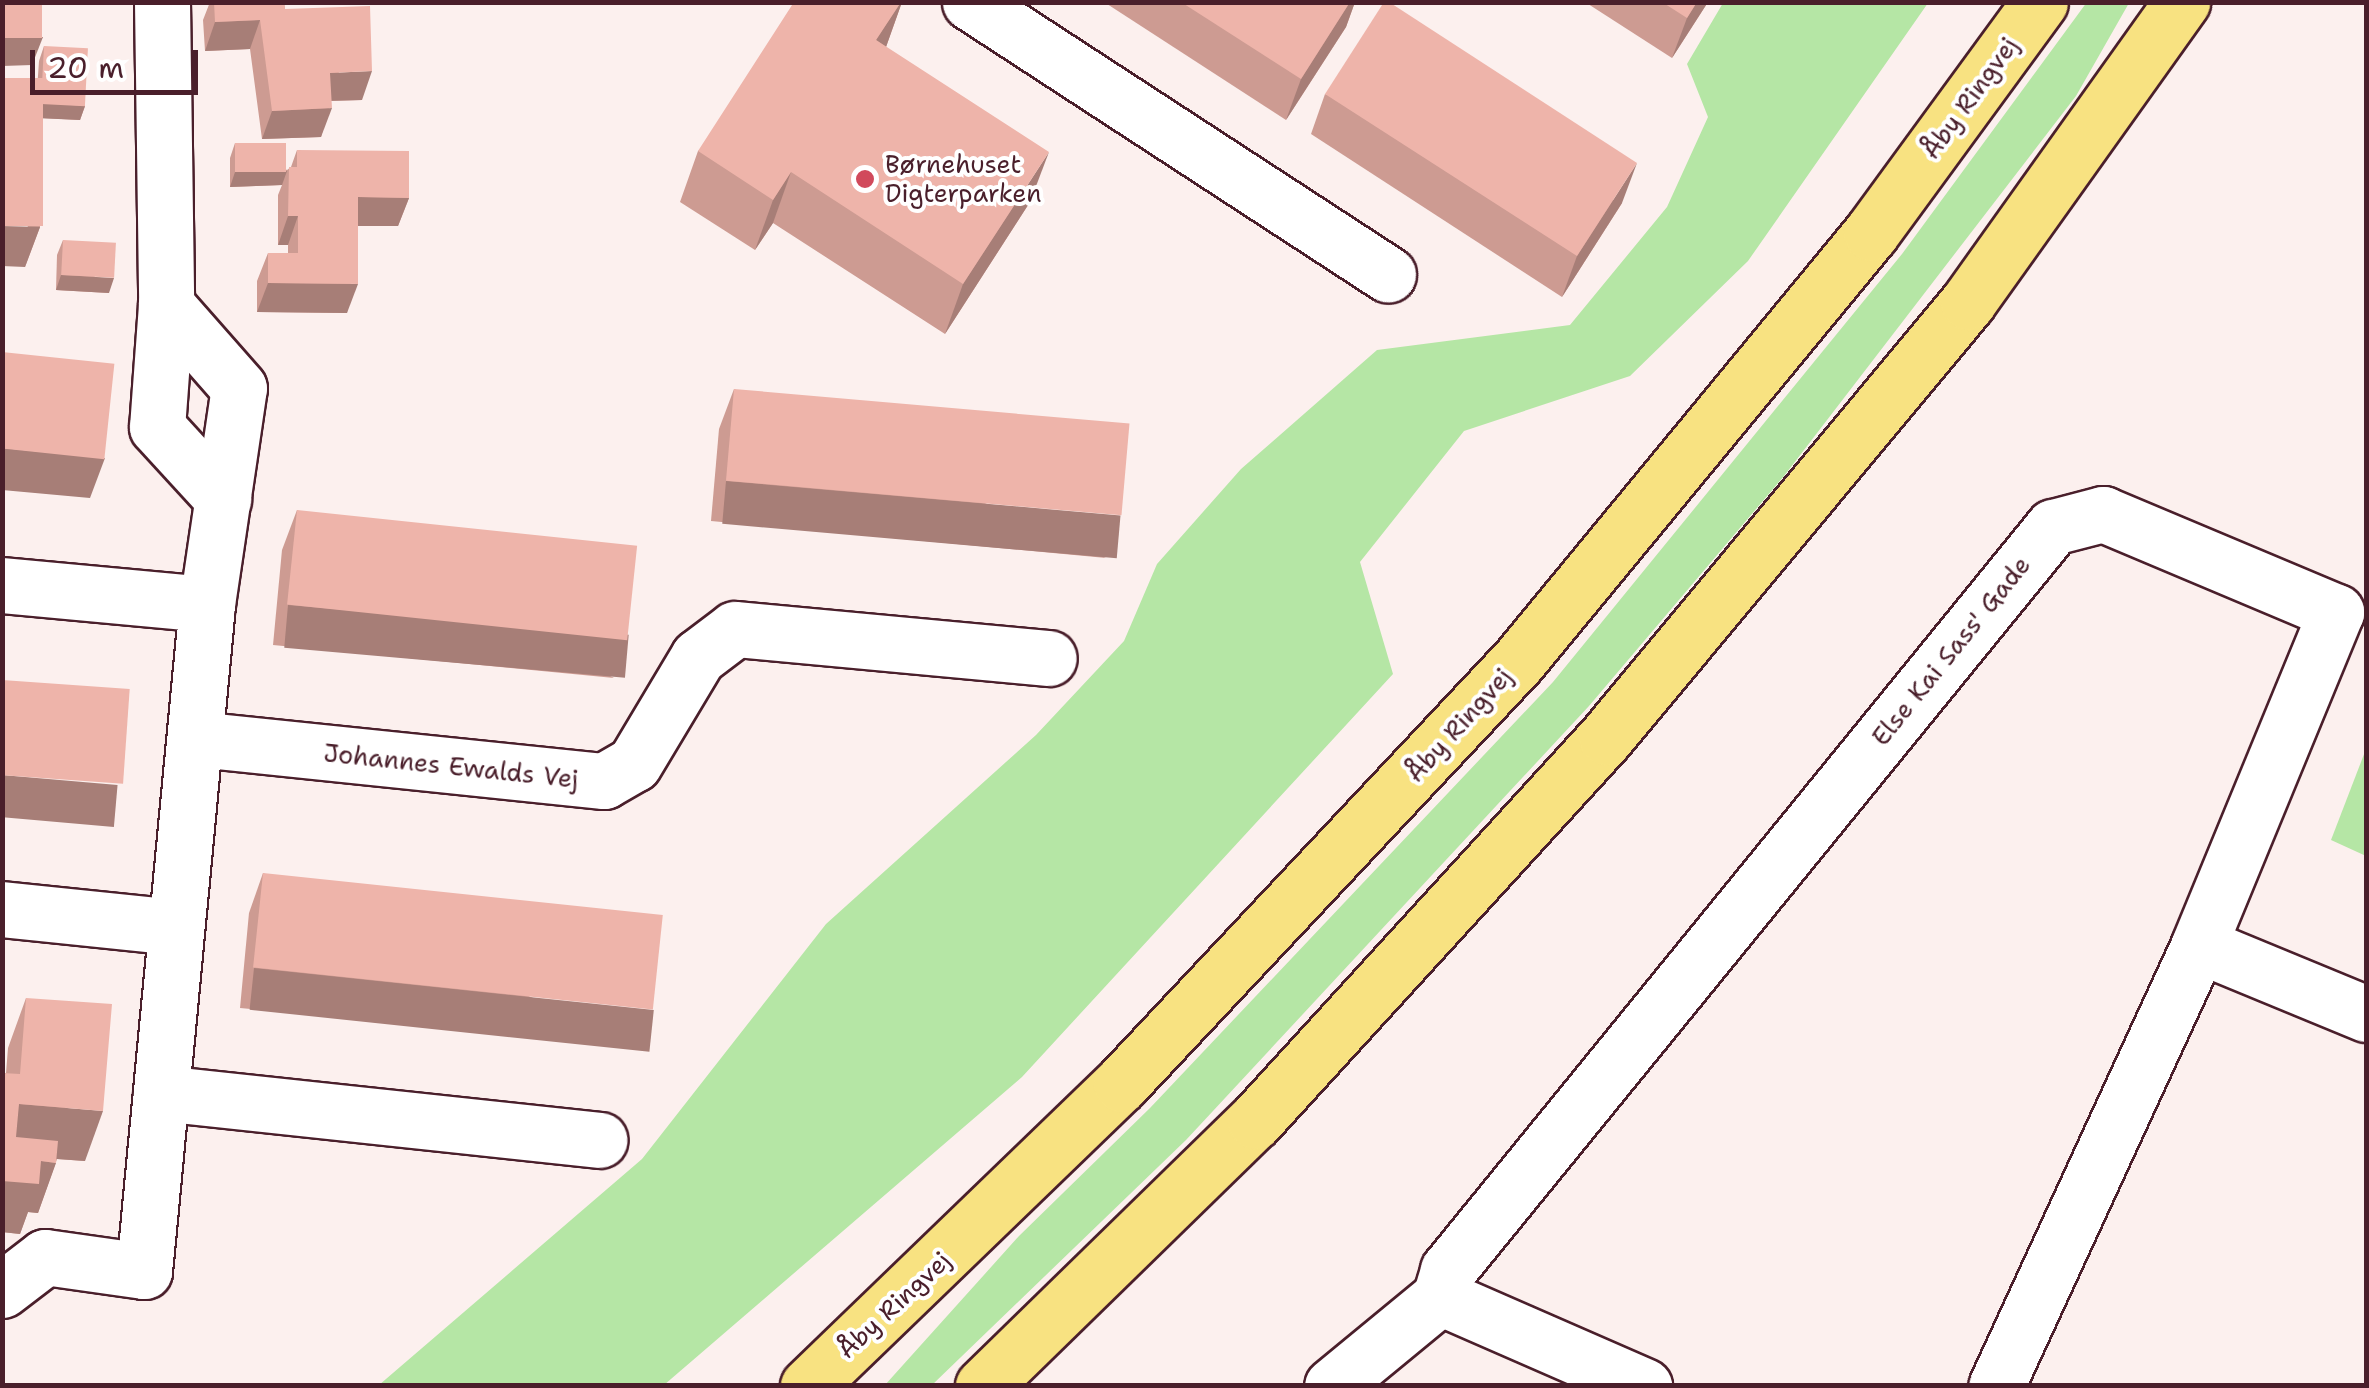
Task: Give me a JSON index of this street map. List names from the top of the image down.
{
  "streets": {
    "main road": ["Åby Ringvej"],
    "street": ["Else Kai Sass' Gade", "Johannes Ewalds Vej"]
  },
  "places": ["Børnehuset Digterparken"],
  "scale_bar": "20 m"
}
